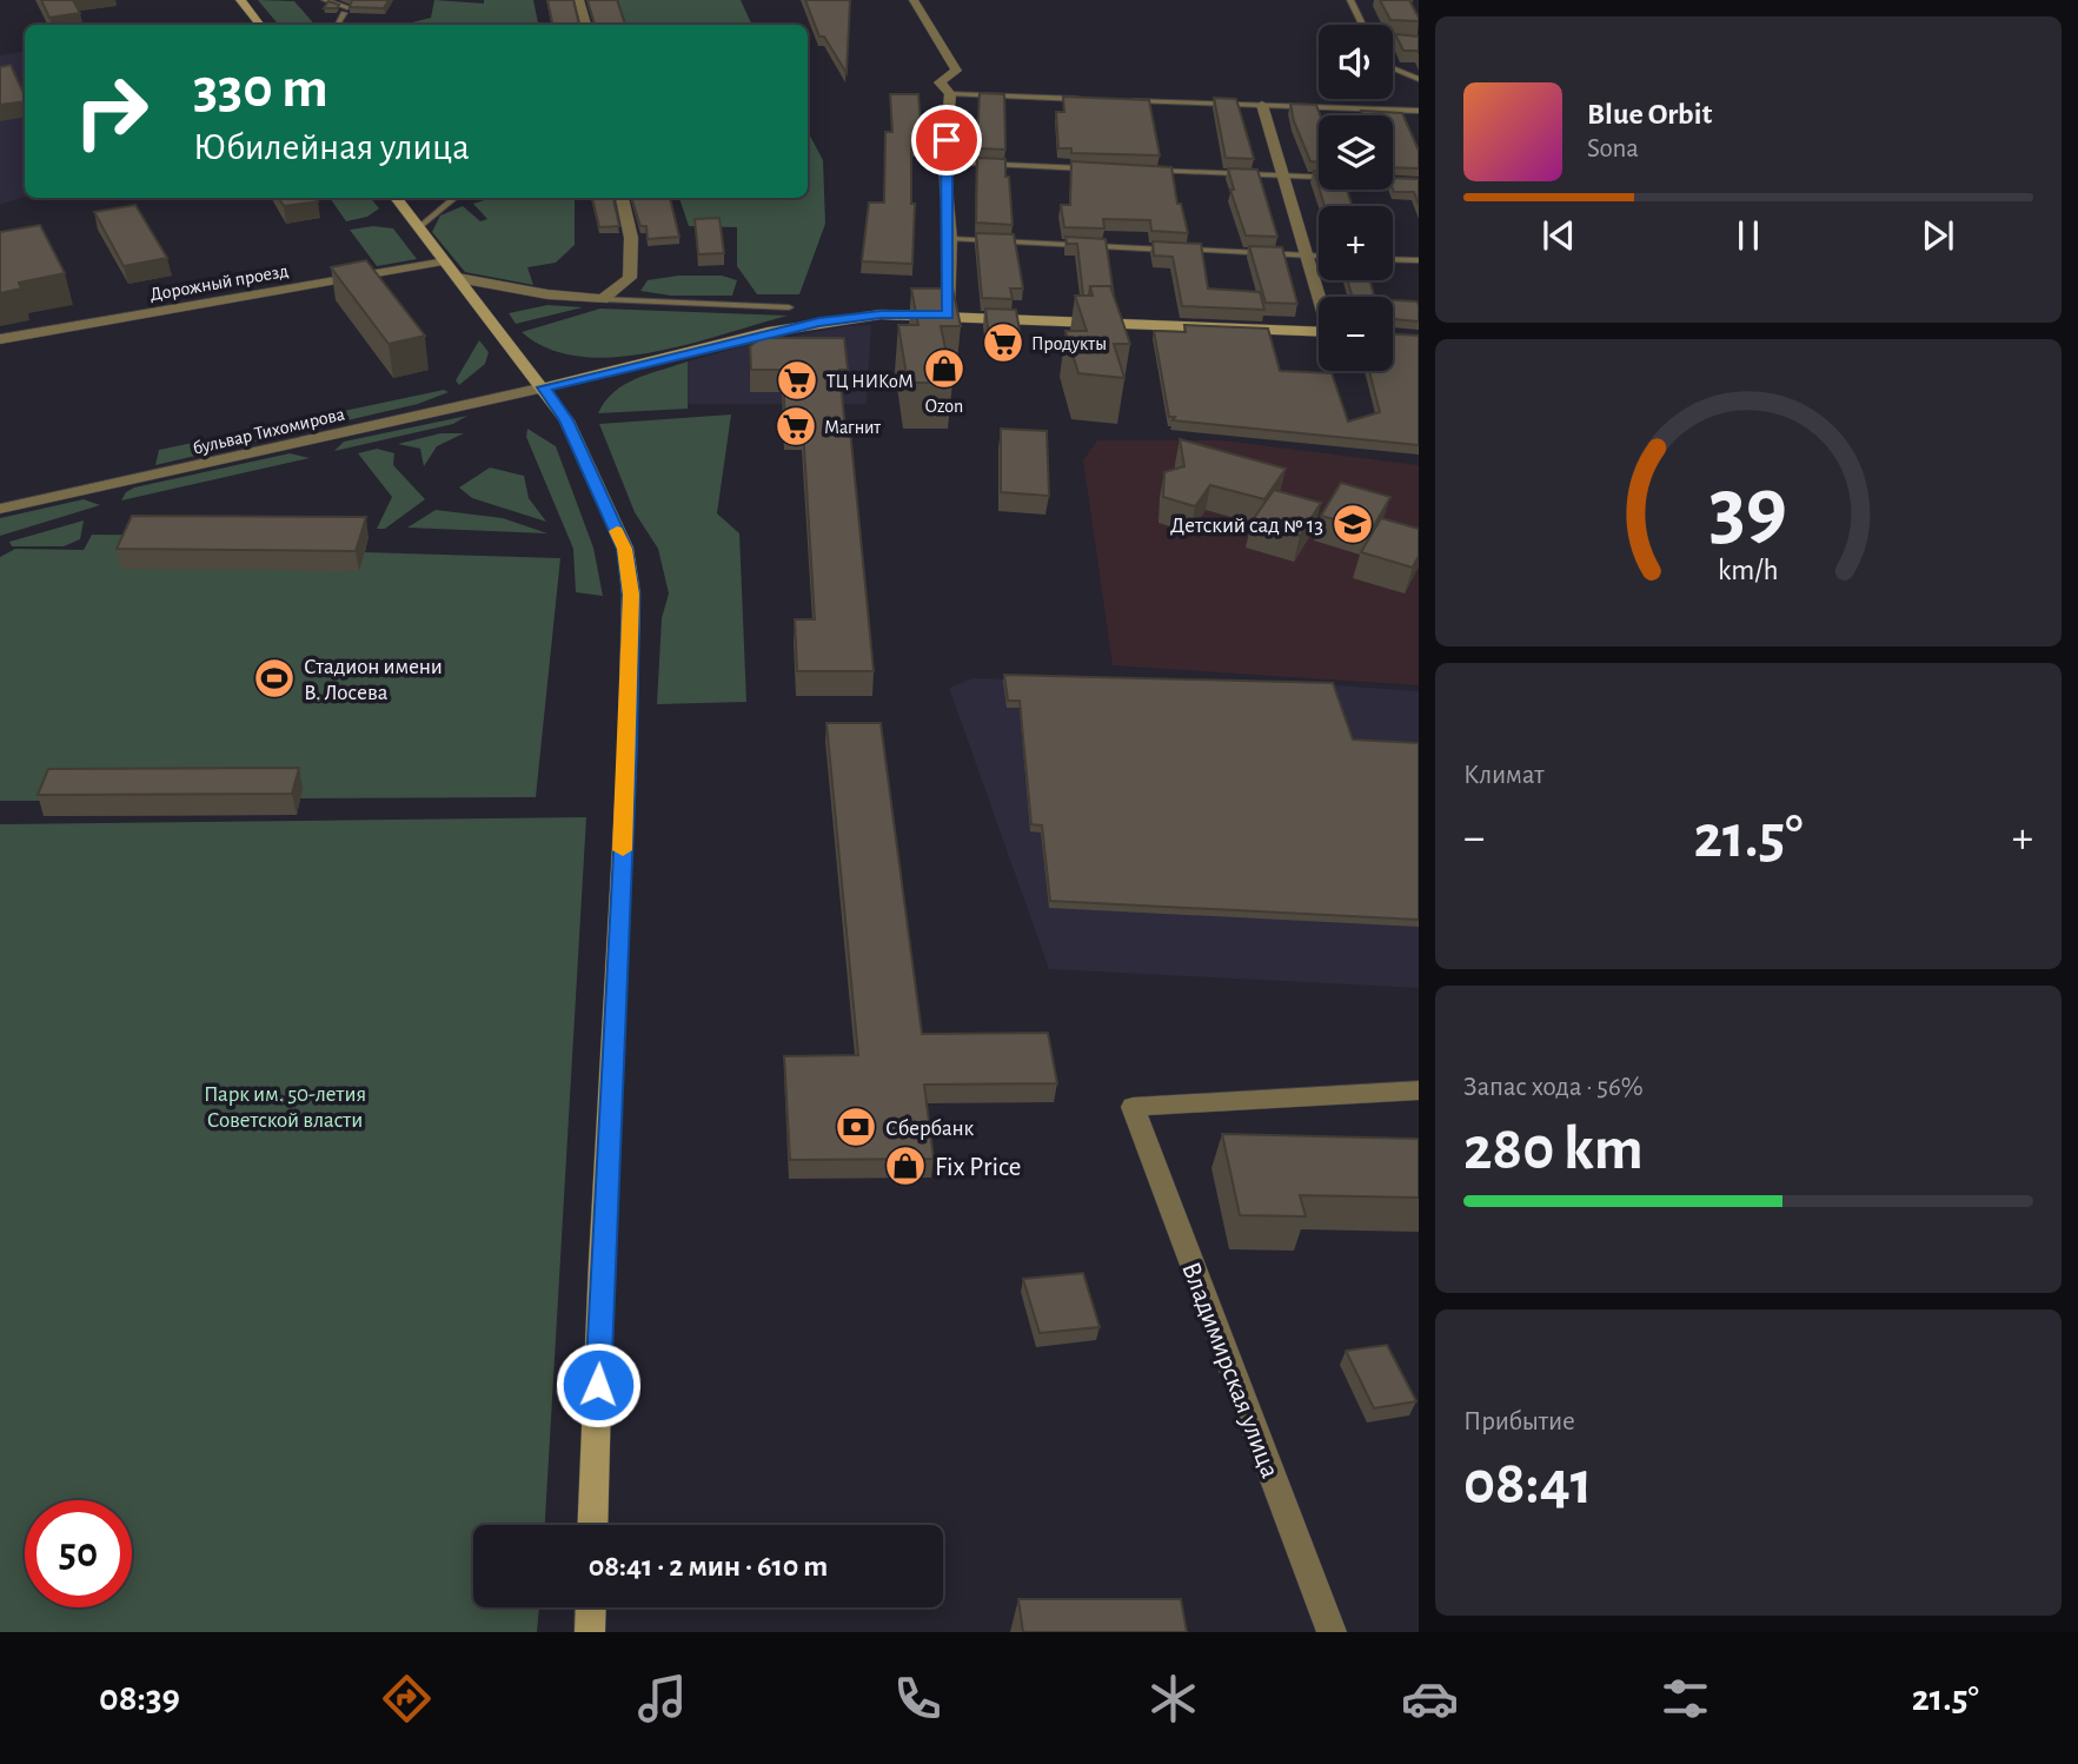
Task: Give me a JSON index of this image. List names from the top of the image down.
{
  "streets": {
    "street": ["Дорожный проезд", "бульвар Тихомирова", "Владимирская улица"]
  },
  "parks": ["Парк им. 50-летия Советской власти"],
  "places": {
    "supermarket": ["Продукты", "ТЦ НИКоМ", "Магнит"],
    "shop": ["Ozon", "Fix Price"],
    "school or university": ["Детский сад № 13"],
    "sports": ["Стадион имени В. Лосева"],
    "bank": ["Сбербанк"]
  },
  "page": {
    "map_buttons": ["+", "−"],
    "turn": ["330 m", "Юбилейная улица"],
    "song": ["Blue Orbit", "Sona"],
    "tile": [
      "Климат",
      ["Запас хода · 56%", "280 km"],
      ["Прибытие", "08:41"]
    ],
    "heat": ["−", "21.5°", "+"],
    "limit": "50",
    "trip": "08:41 · 2 мин · 610 m",
    "tabs": ["08:39", "21.5°"],
    "gauge": ["39", "km/h"]
  }
}
